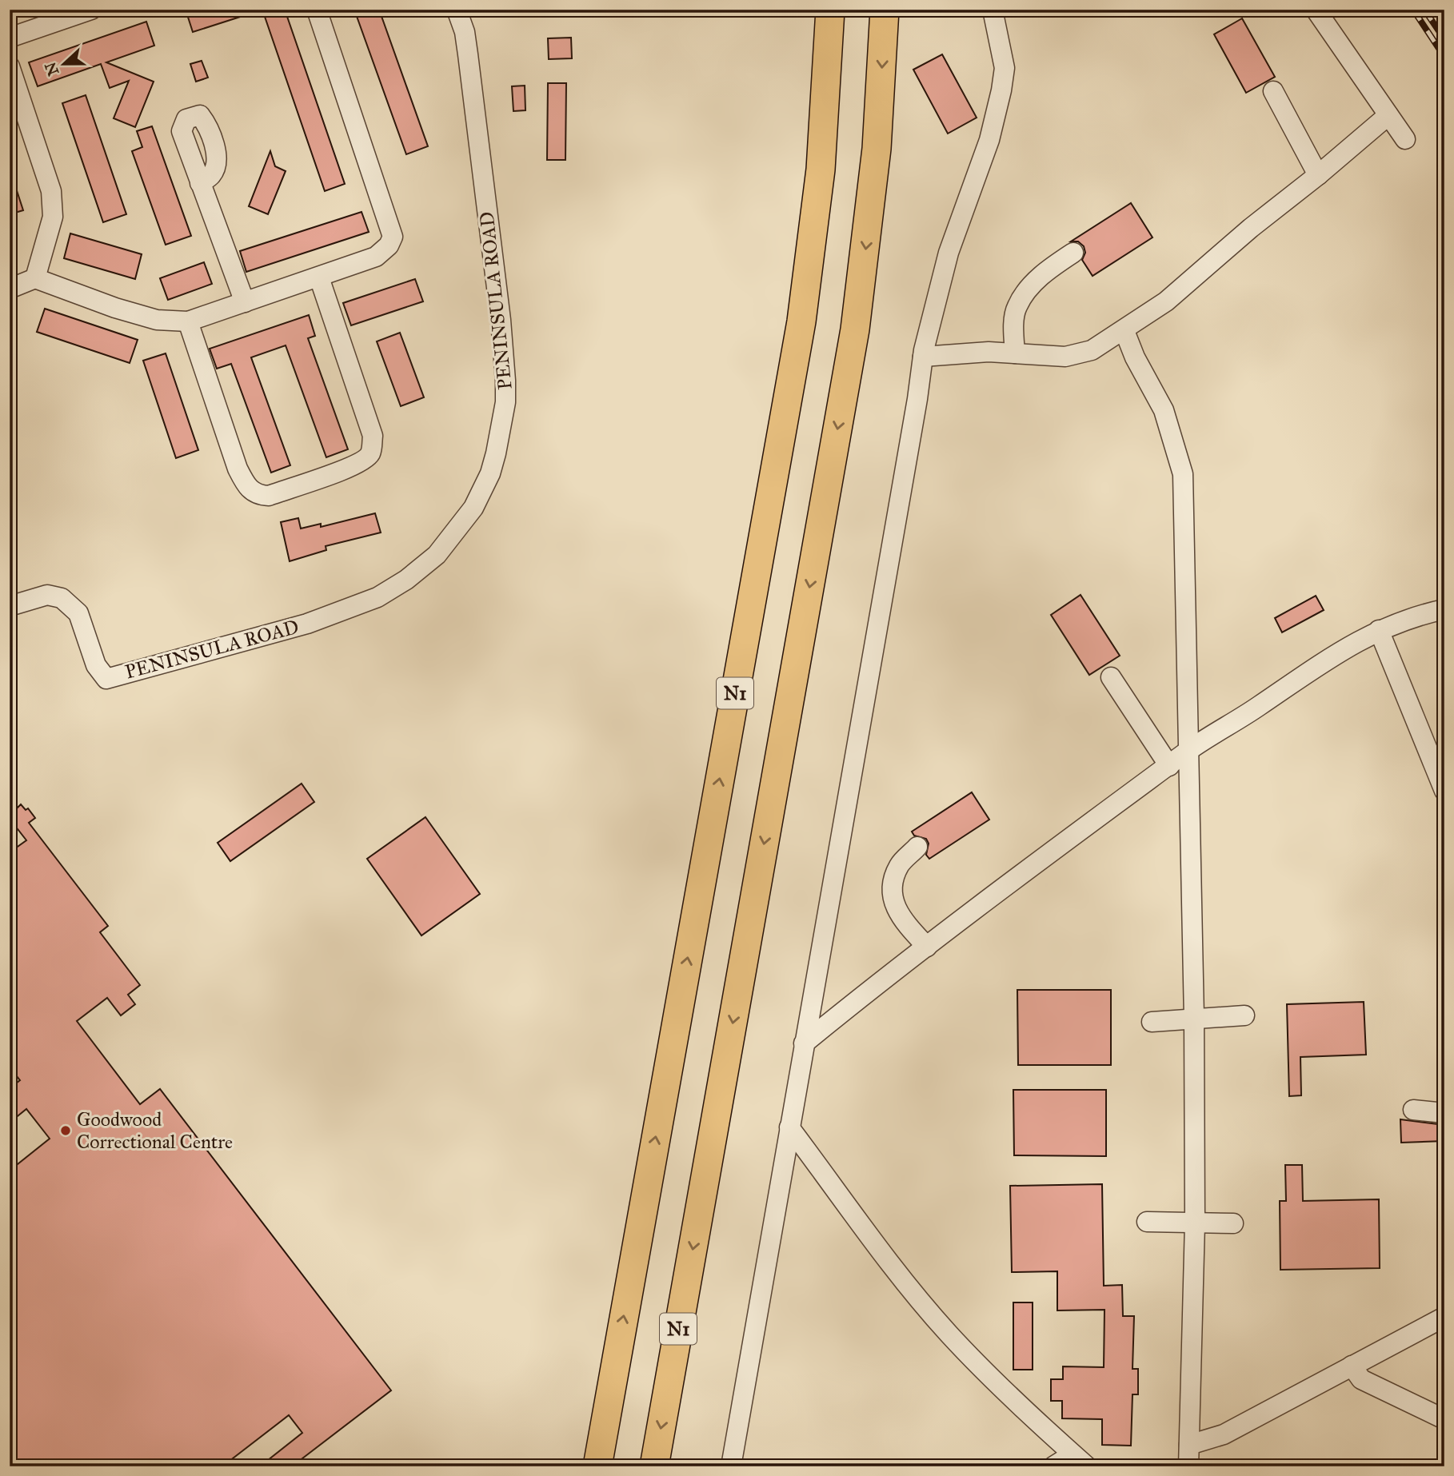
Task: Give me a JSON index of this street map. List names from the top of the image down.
{
  "streets": {
    "highway": ["N1"],
    "street": ["PENINSULA ROAD"]
  },
  "places": ["Goodwood Correctional Centre"],
  "north": "left"
}
